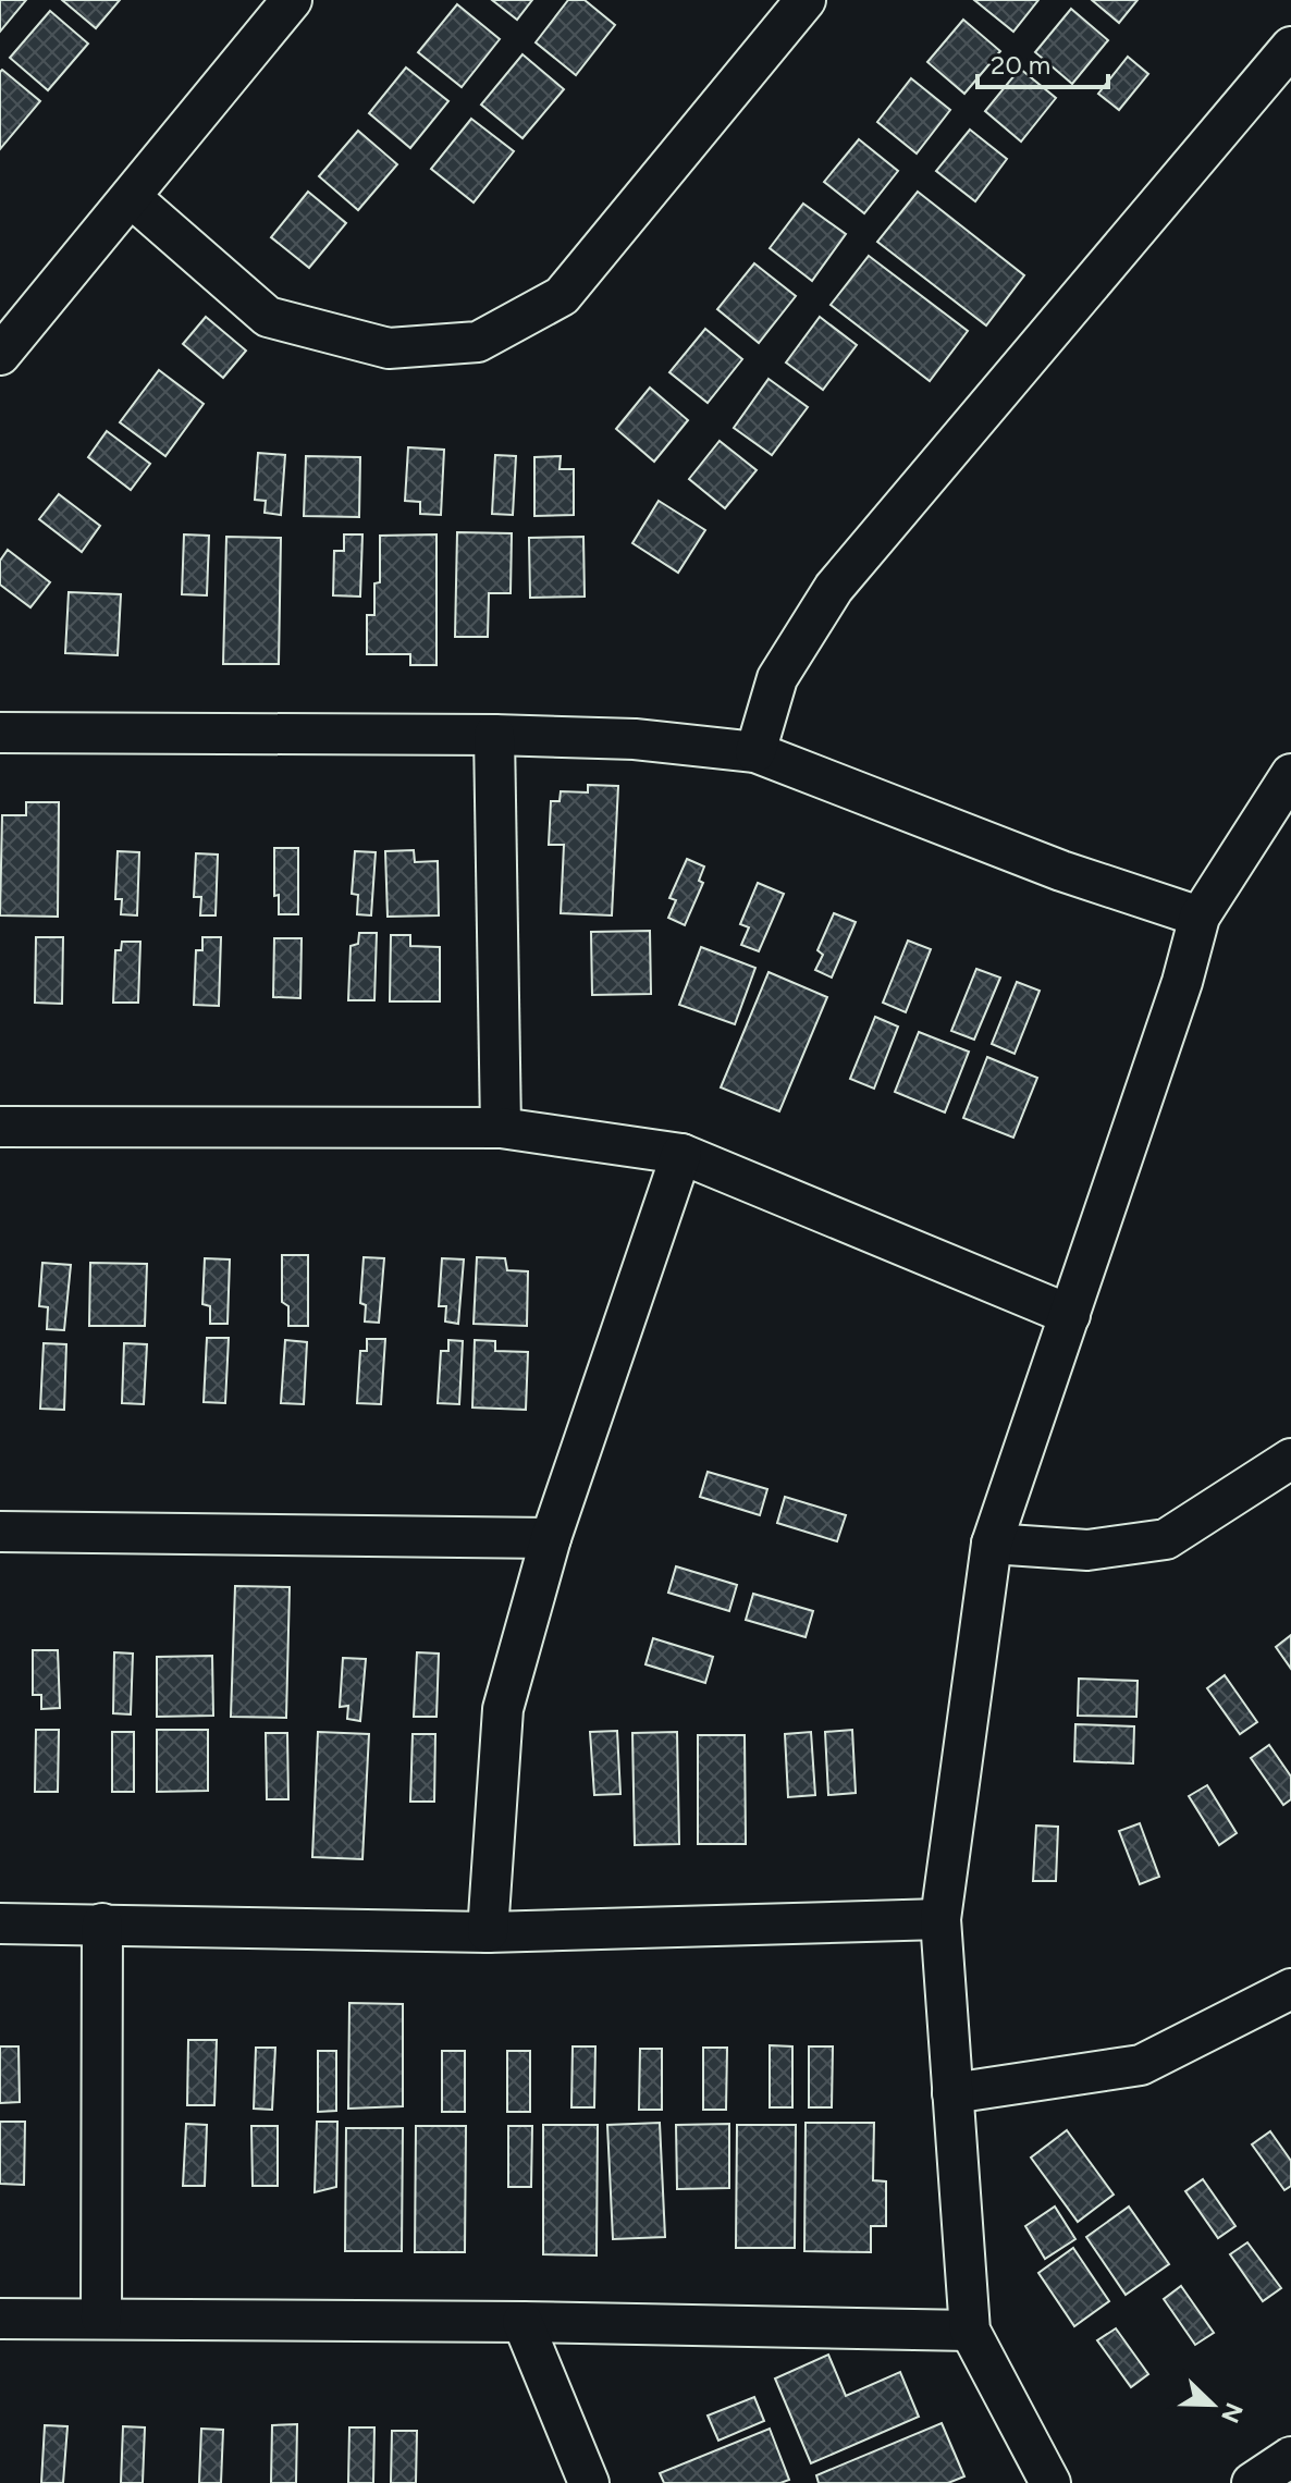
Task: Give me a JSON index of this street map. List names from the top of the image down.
{
  "scale_bar": "20 m",
  "north": "bottom right"
}
